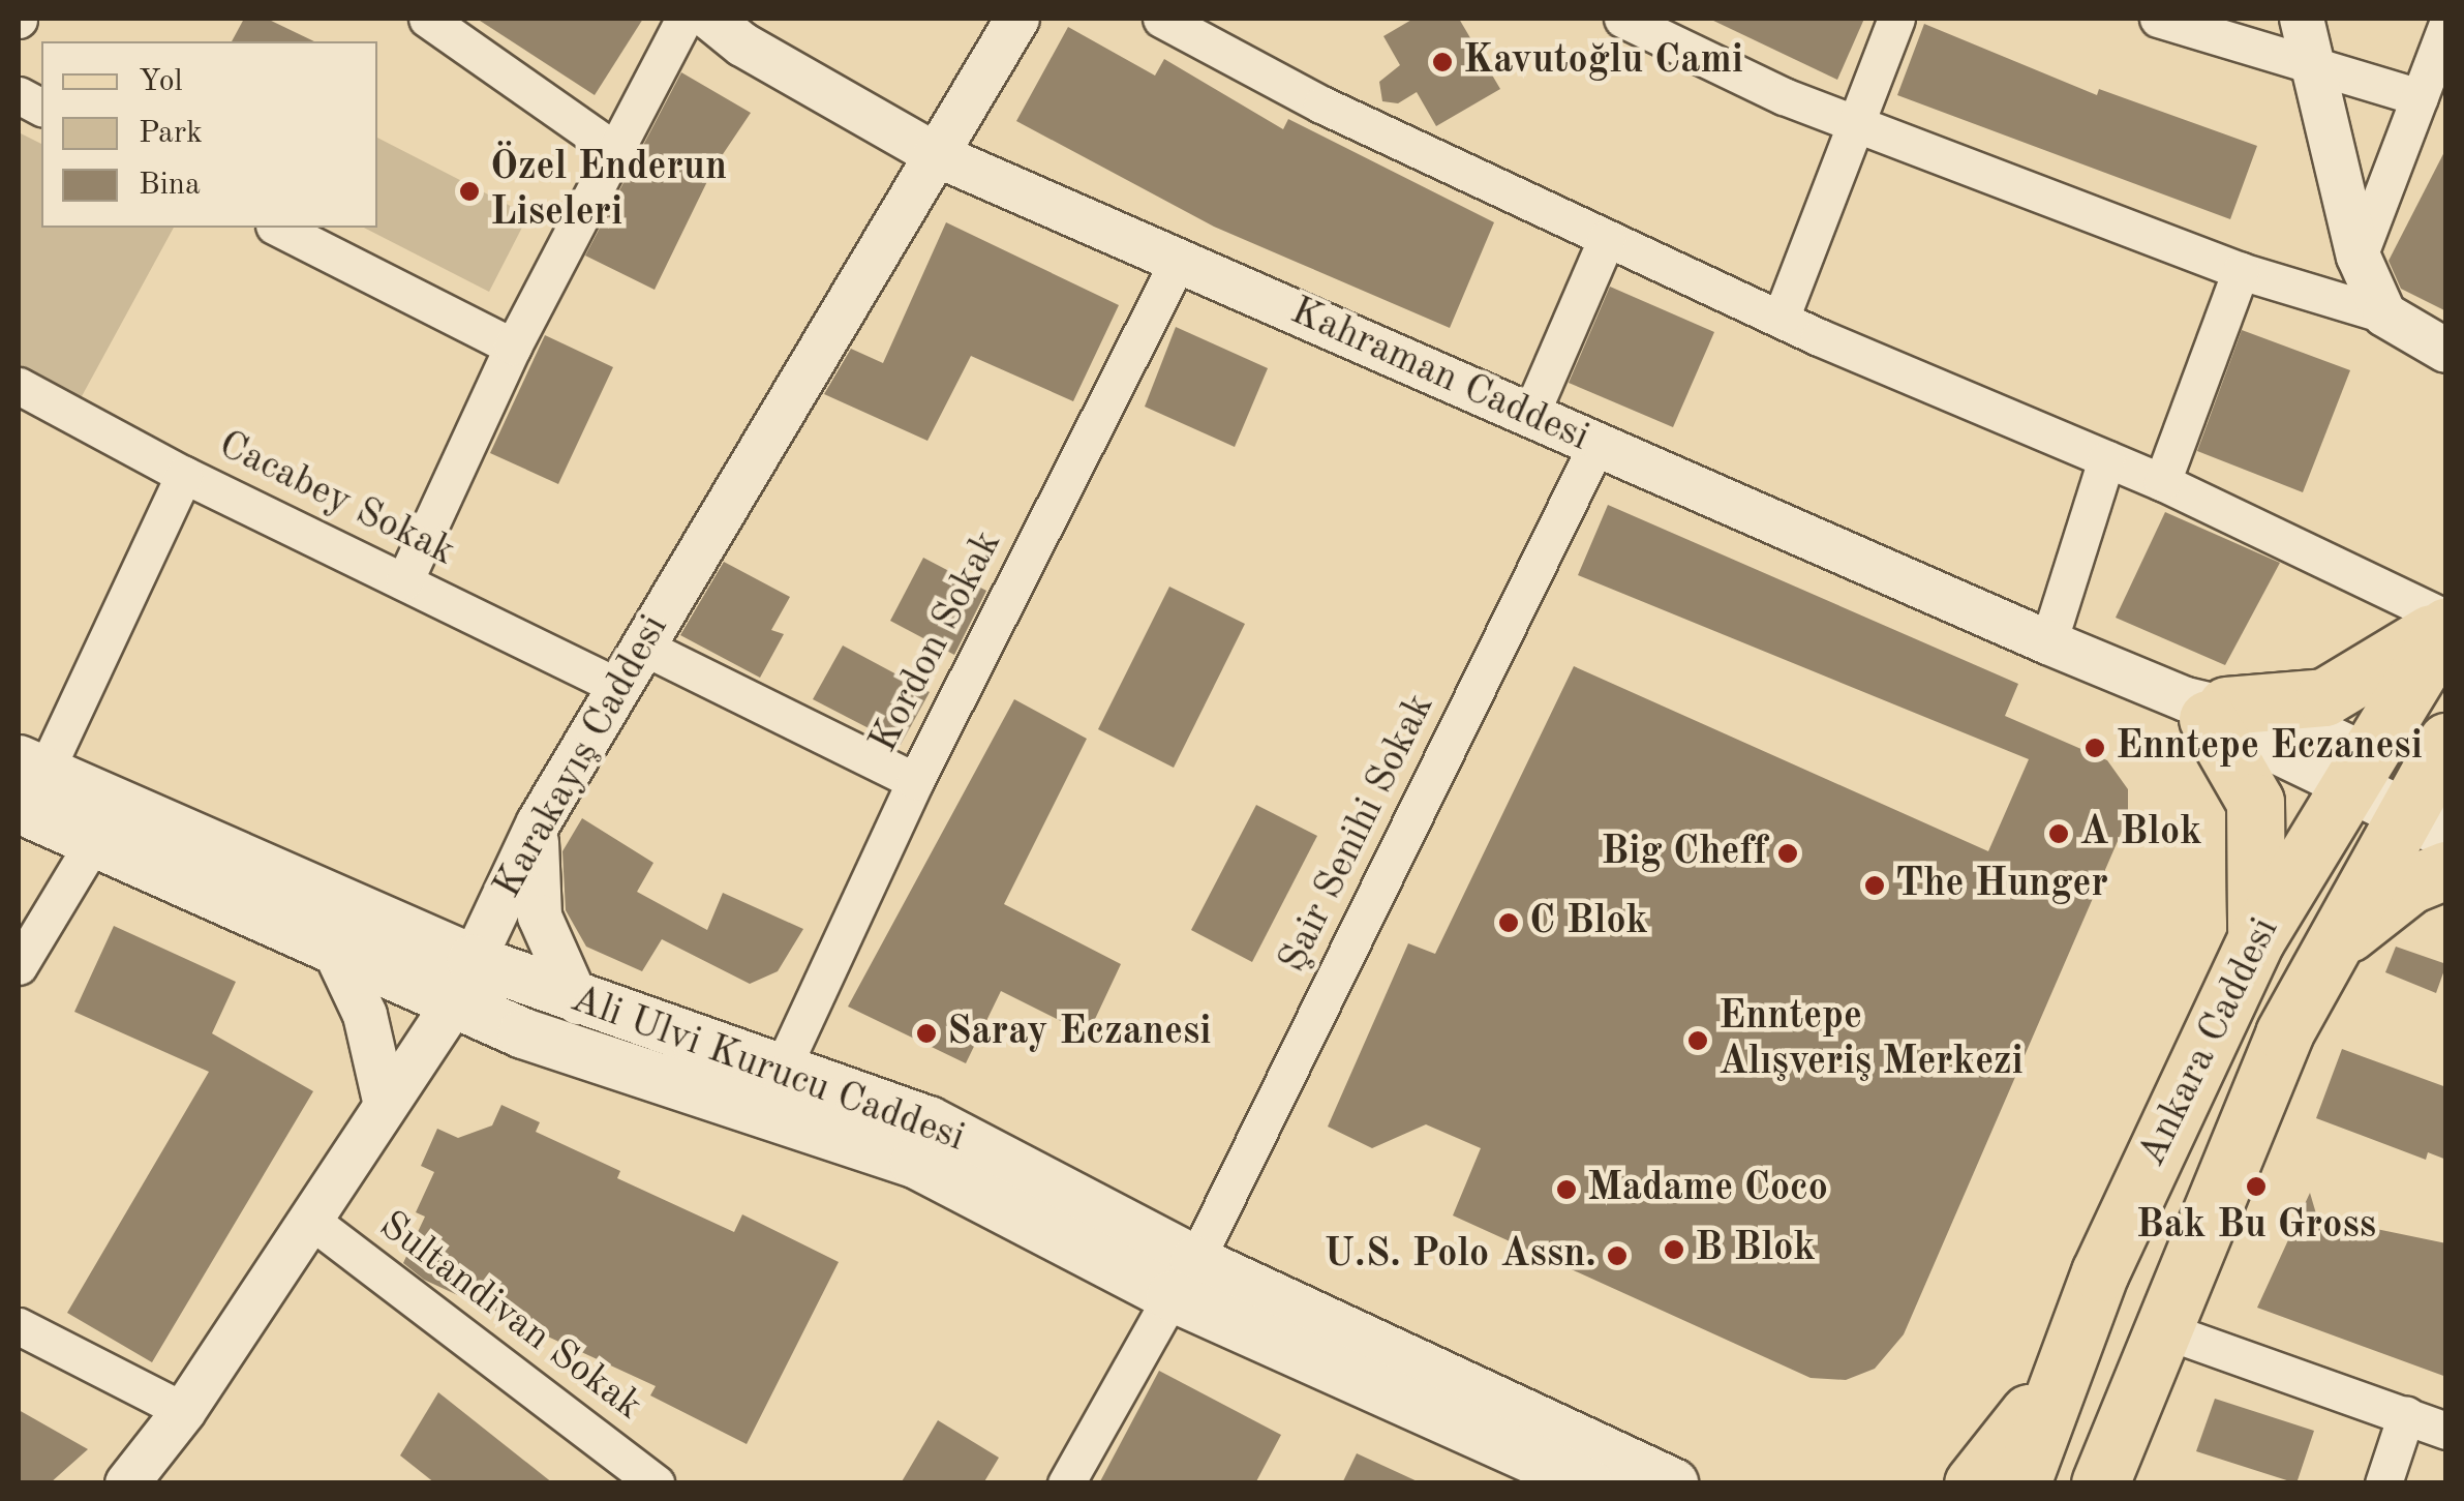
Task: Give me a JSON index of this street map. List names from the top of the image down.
{
  "streets": {
    "main road": ["Ankara Caddesi", "Ali Ulvi Kurucu Caddesi"],
    "street": [
      "Kahraman Caddesi",
      "Cacabey Sokak",
      "Kordon Sokak",
      "Karakayış Caddesi",
      "Şair Senihi Sokak",
      "Sultandivan Sokak"
    ]
  },
  "crossings": [
    ["Kahraman Caddesi", "Kordon Sokak"],
    ["Kahraman Caddesi", "Karakayış Caddesi"],
    ["Kahraman Caddesi", "Şair Senihi Sokak"],
    ["Kahraman Caddesi", "Ankara Caddesi"],
    ["Cacabey Sokak", "Karakayış Caddesi"],
    ["Kordon Sokak", "Ali Ulvi Kurucu Caddesi"],
    ["Karakayış Caddesi", "Ali Ulvi Kurucu Caddesi"],
    ["Karakayış Caddesi", "Sultandivan Sokak"],
    ["Şair Senihi Sokak", "Ali Ulvi Kurucu Caddesi"]
  ],
  "places": [
    "Kavutoğlu Cami",
    "Özel Enderun Liseleri",
    "Enntepe Eczanesi",
    "A Blok",
    "Big Cheff",
    "The Hunger",
    "C Blok",
    "Saray Eczanesi",
    "Enntepe Alışveriş Merkezi",
    "Bak Bu Gross",
    "Madame Coco",
    "B Blok",
    "U.S. Polo Assn."
  ],
  "legend": ["Yol", "Park", "Bina"]
}
